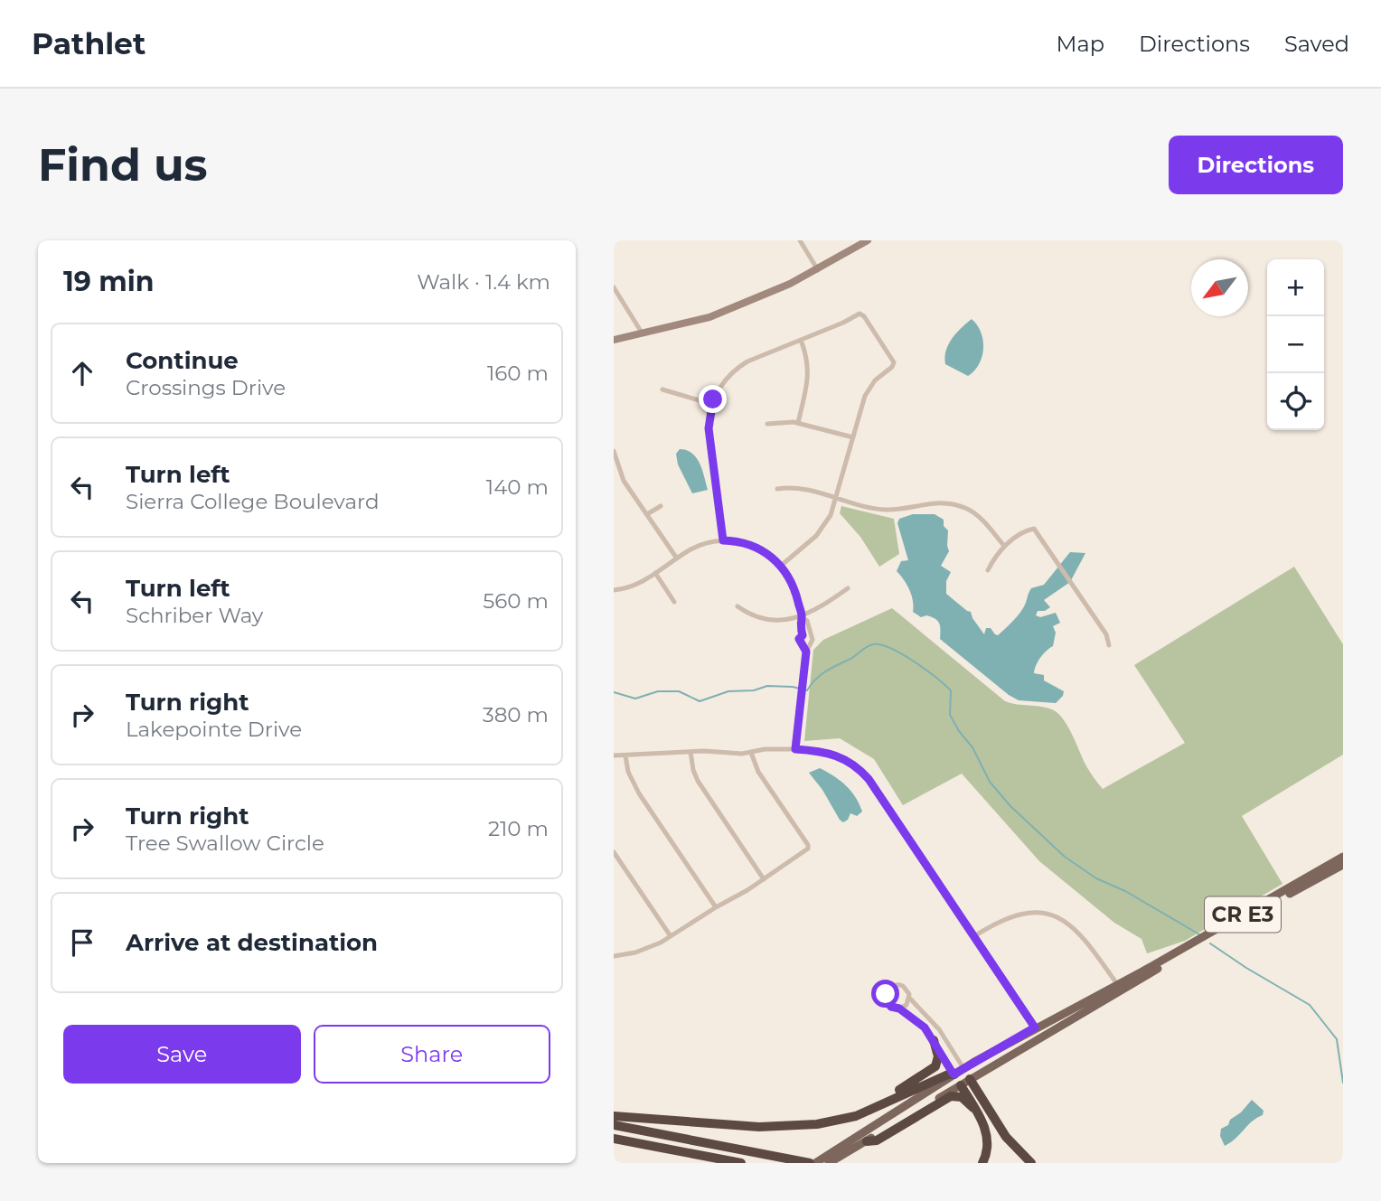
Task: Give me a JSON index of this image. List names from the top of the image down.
{
  "streets": {
    "main road": ["CR E3"]
  },
  "north": "bottom left",
  "page": {
    "header": "Pathlet",
    "nav": ["Map", "Directions", "Saved"],
    "buttons": [
      "Directions",
      ["Save", "Share"]
    ],
    "title": "Find us",
    "heading": ["19 min", "Walk · 1.4 km"],
    "map_buttons": ["+", "−"],
    "list": [
      ["Continue", "Crossings Drive", "160 m"],
      ["Turn left", "Sierra College Boulevard", "140 m"],
      ["Turn left", "Schriber Way", "560 m"],
      ["Turn right", "Lakepointe Drive", "380 m"],
      ["Turn right", "Tree Swallow Circle", "210 m"],
      "Arrive at destination"
    ]
  }
}
